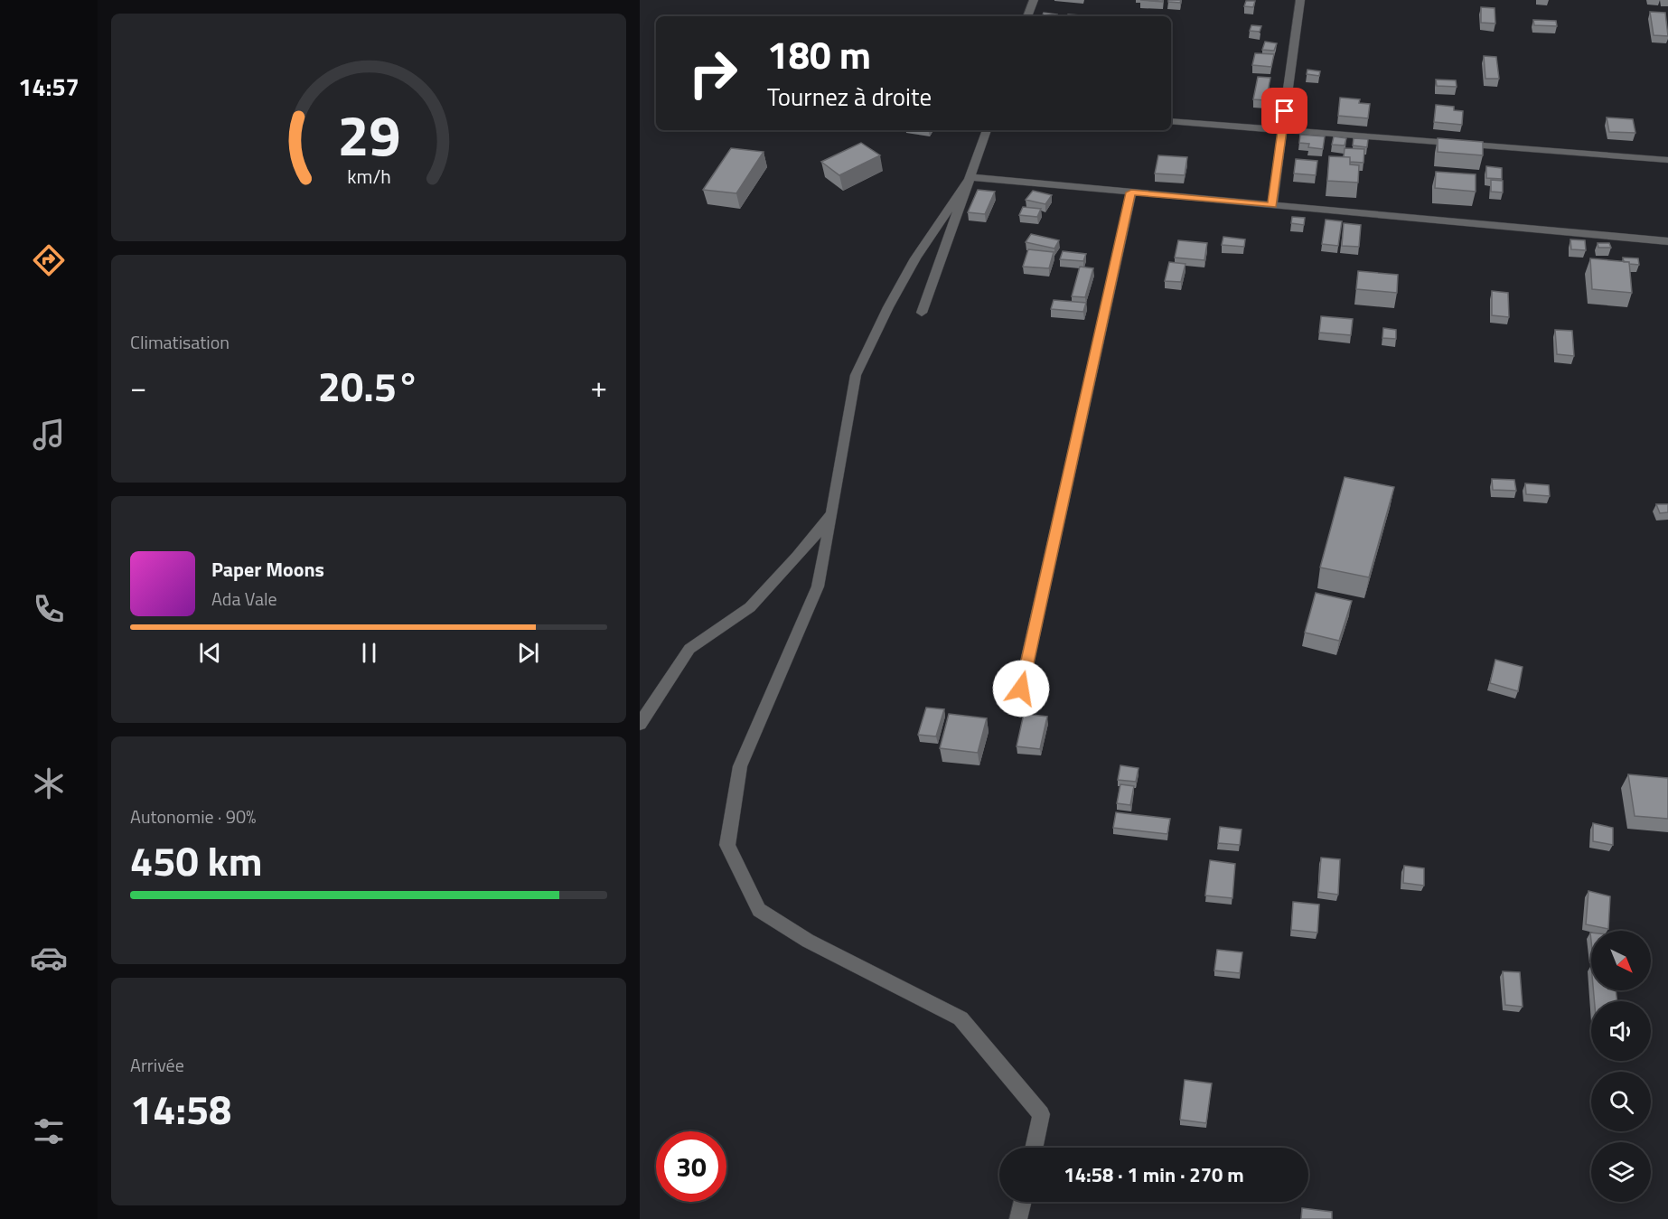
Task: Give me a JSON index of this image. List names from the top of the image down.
{
  "north": "bottom right",
  "page": {
    "tabs": "14:57",
    "turn": ["180 m", "Tournez à droite"],
    "tile": [
      "Climatisation",
      ["Autonomie · 90%", "450 km"],
      ["Arrivée", "14:58"]
    ],
    "heat": ["−", "20.5°", "+"],
    "song": ["Paper Moons", "Ada Vale"],
    "limit": "30",
    "trip": "14:58 · 1 min · 270 m",
    "gauge": ["29", "km/h"]
  }
}
